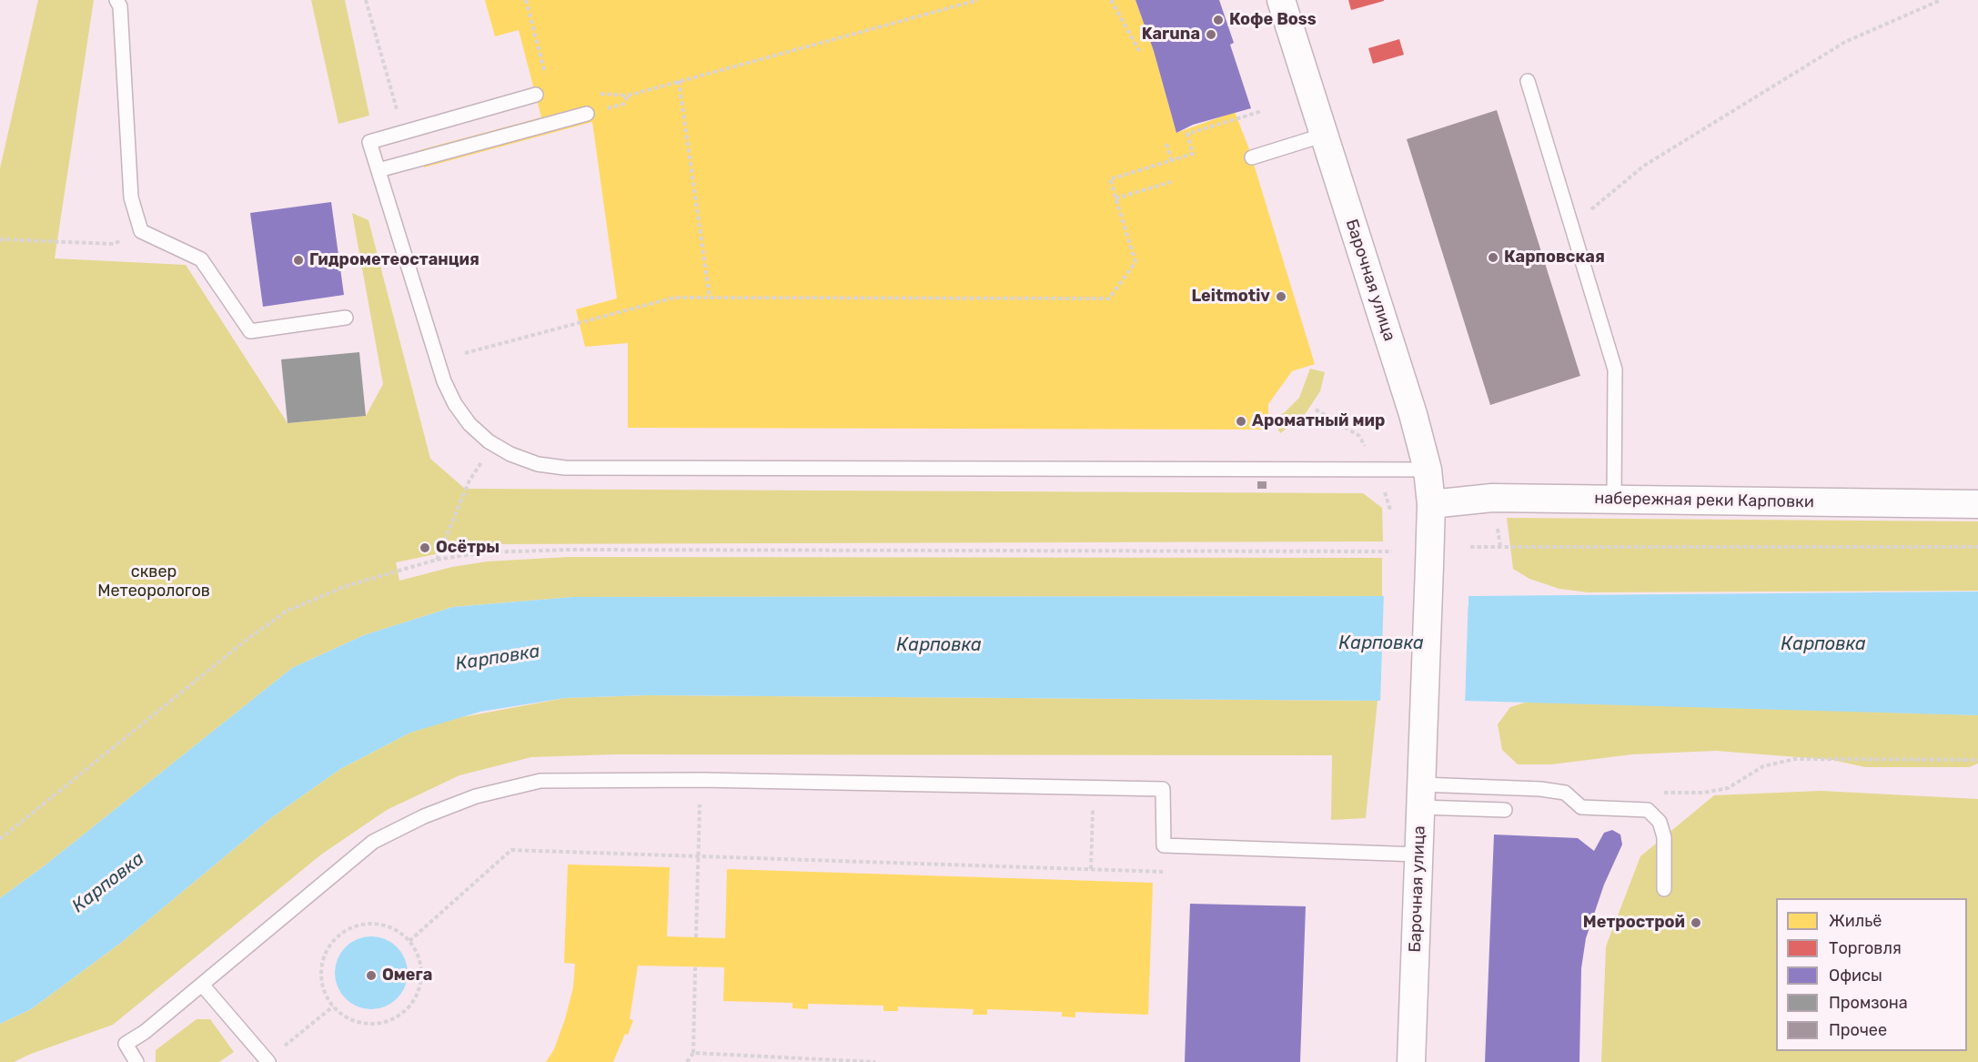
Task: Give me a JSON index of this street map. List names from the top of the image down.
{
  "streets": {
    "street": ["Барочная улица", "набережная реки Карповки"]
  },
  "crossings": [
    ["Барочная улица", "набережная реки Карповки"]
  ],
  "water": ["Карповка"],
  "parks": ["сквер Метеорологов"],
  "places": [
    "Кофе Boss",
    "Karuna",
    "Карповская",
    "Гидрометеостанция",
    "Leitmotiv",
    "Ароматный мир",
    "Осётры",
    "Метрострой",
    "Омега"
  ],
  "legend": [
    "Жильё",
    "Торговля",
    "Офисы",
    "Промзона",
    "Прочее"
  ]
}
